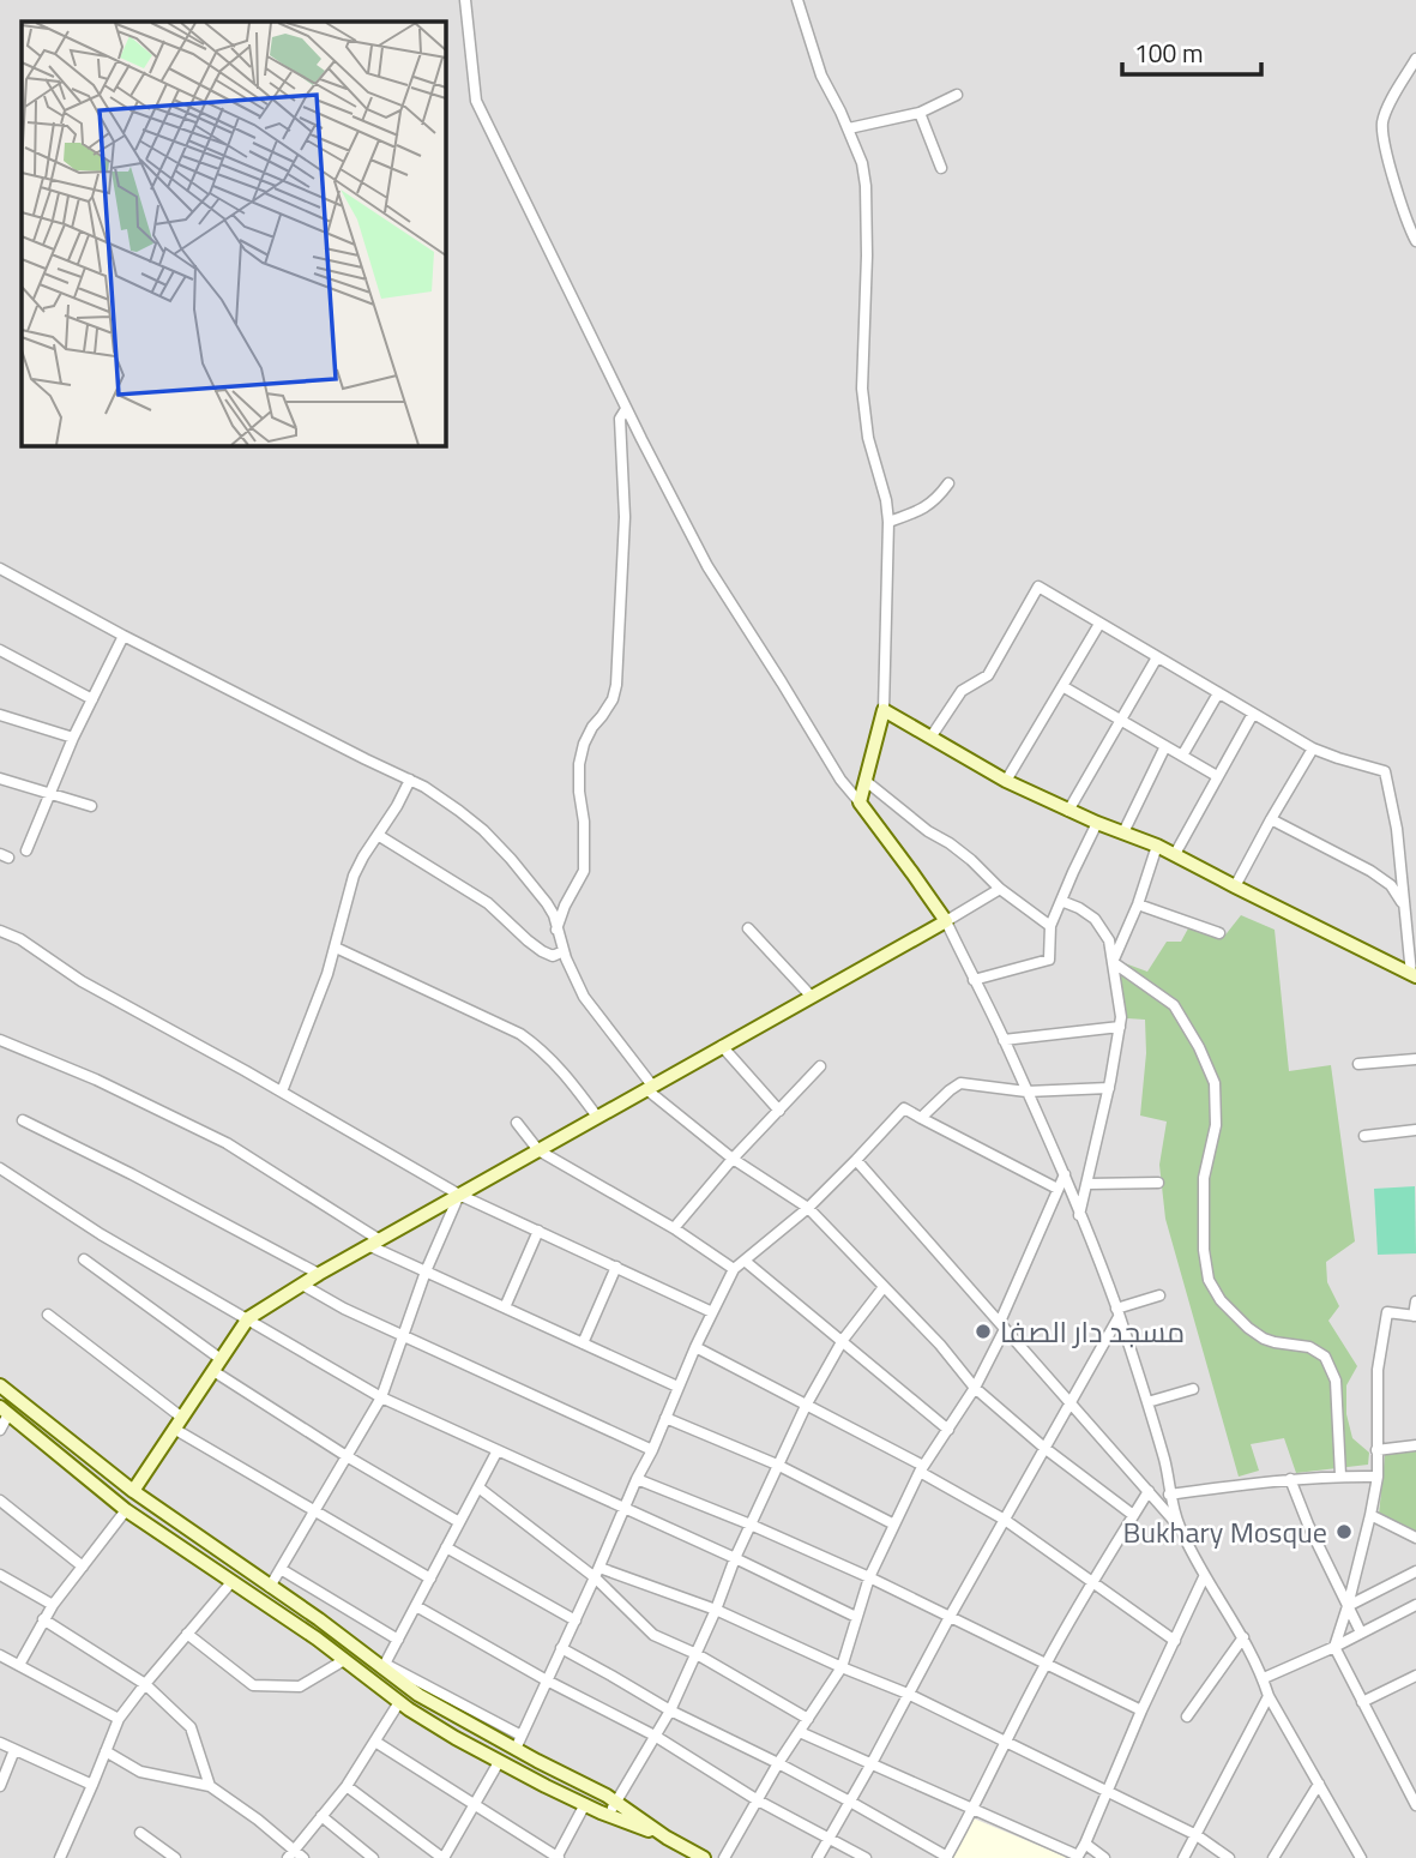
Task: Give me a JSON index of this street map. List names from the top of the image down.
{
  "places": ["مسجد دار الصفا", "Bukhary Mosque"],
  "scale_bar": "100 m"
}
